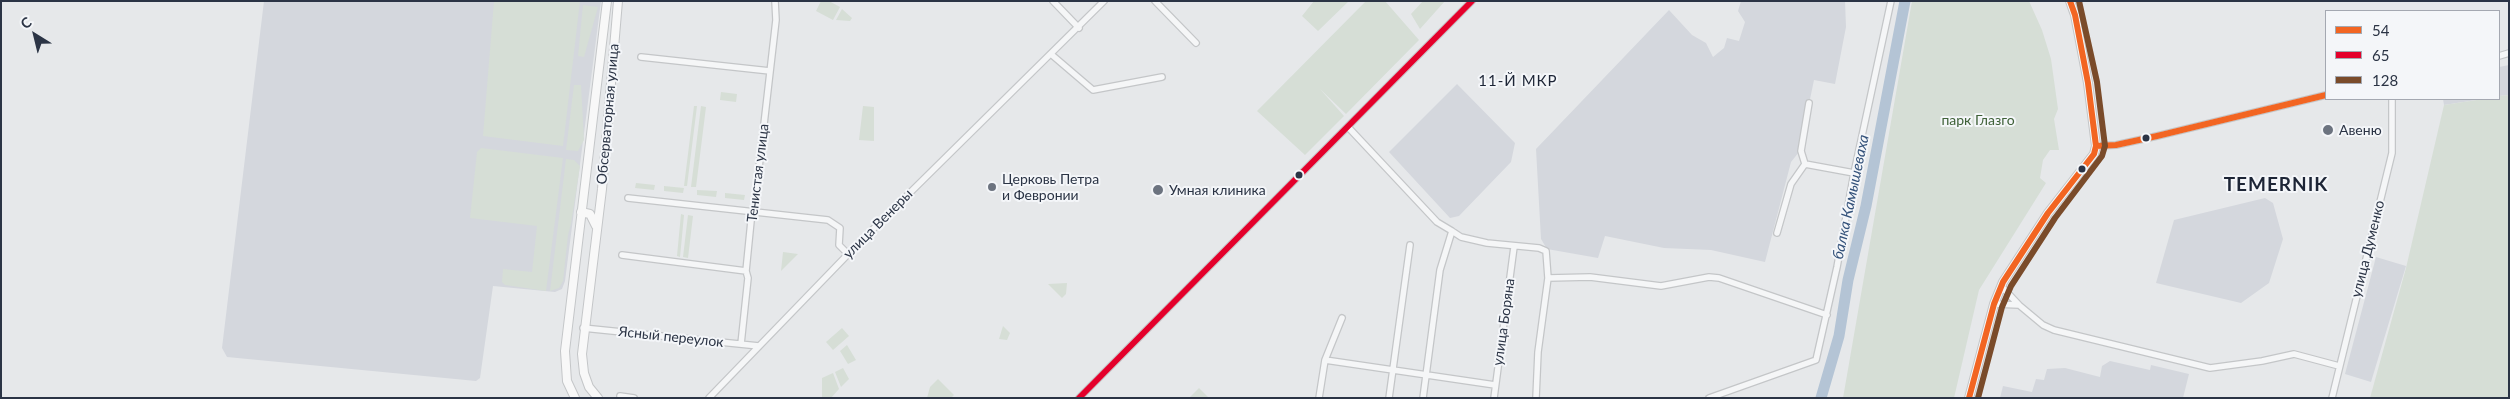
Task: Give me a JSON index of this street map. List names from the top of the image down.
{
  "streets": {
    "main road": ["Обсерваторная улица"],
    "street": [
      "Тенистая улица",
      "улица Венеры",
      "улица Думенко",
      "улица Боряна",
      "Ясный переулок"
    ]
  },
  "crossings": [
    ["Обсерваторная улица", "Ясный переулок"],
    ["Тенистая улица", "Ясный переулок"],
    ["улица Венеры", "Ясный переулок"]
  ],
  "districts": ["11-Й МКР", "TEMERNIK"],
  "water": ["балка Камышеваха"],
  "parks": ["парк Глазго"],
  "places": ["Авеню", "Церковь Петра и Февронии", "Умная клиника"],
  "lines": ["transit line 54", "transit line 65", "transit line 128"],
  "legend": ["54", "65", "128"],
  "north": "top left"
}
